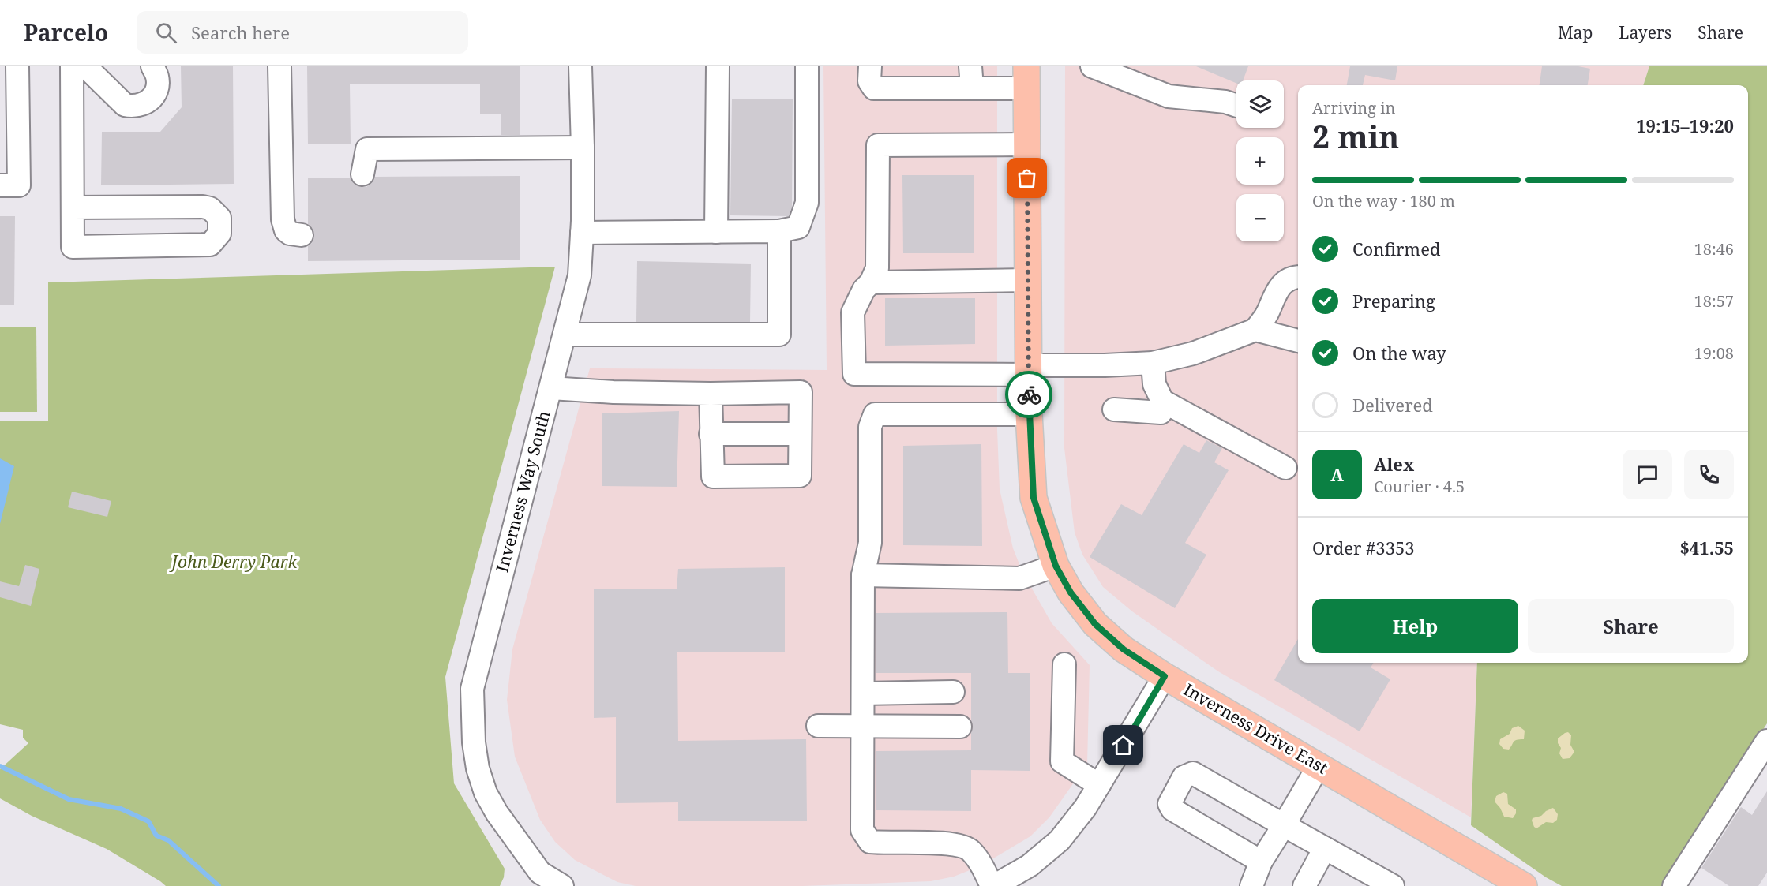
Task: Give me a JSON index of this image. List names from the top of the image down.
{
  "streets": {
    "main road": ["Inverness Drive East"],
    "street": ["Inverness Way South"]
  },
  "parks": ["John Derry Park"],
  "page": {
    "header": "Parcelo",
    "search": "Search here",
    "nav": ["Map", "Layers", "Share"],
    "map_buttons": ["+", "−"],
    "heading": ["2 min", "Arriving in", "19:15–19:20"],
    "panel": [
      "Alex",
      "Courier · 4.5",
      "Order #3353",
      "$41.55"
    ],
    "bar": "On the way · 180 m",
    "list": [
      ["Confirmed", "18:46"],
      ["Preparing", "18:57"],
      ["On the way", "19:08"],
      "Delivered"
    ],
    "round": "A",
    "buttons": ["Help", "Share"]
  }
}
